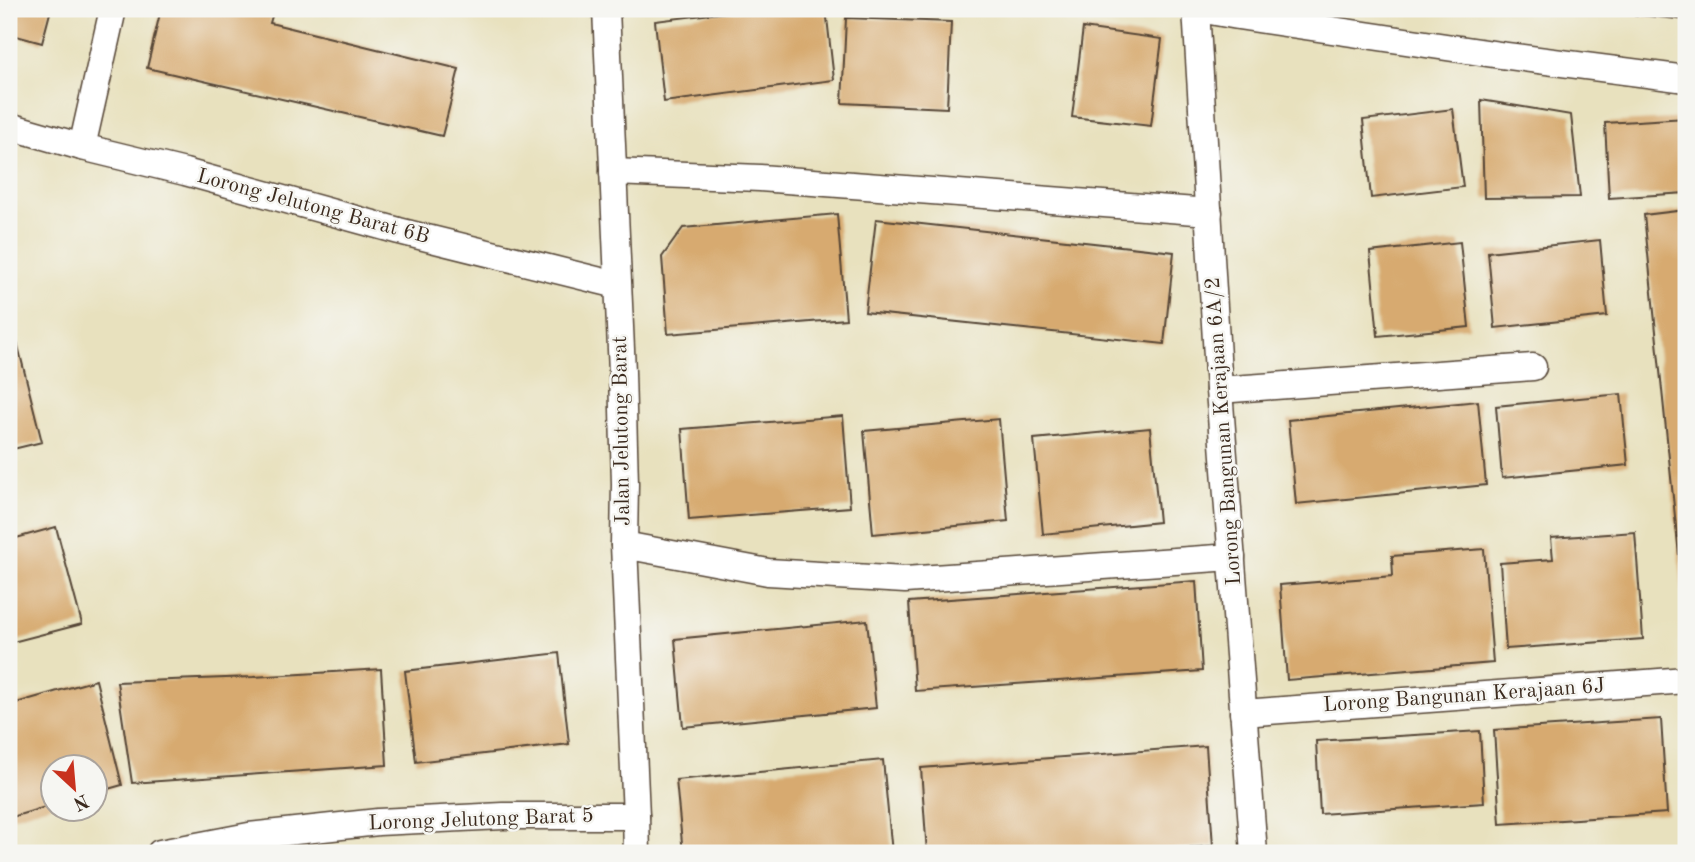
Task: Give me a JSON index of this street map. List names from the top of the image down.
{
  "streets": {
    "street": [
      "Lorong Jelutong Barat 6B",
      "Jalan Jelutong Barat",
      "Lorong Bangunan Kerajaan 6A/2",
      "Lorong Bangunan Kerajaan 6J",
      "Lorong Jelutong Barat 5"
    ]
  },
  "crossings": [
    ["Lorong Jelutong Barat 6B", "Jalan Jelutong Barat"],
    ["Jalan Jelutong Barat", "Lorong Jelutong Barat 5"],
    ["Lorong Bangunan Kerajaan 6A/2", "Lorong Bangunan Kerajaan 6J"]
  ],
  "north": "bottom right"
}
